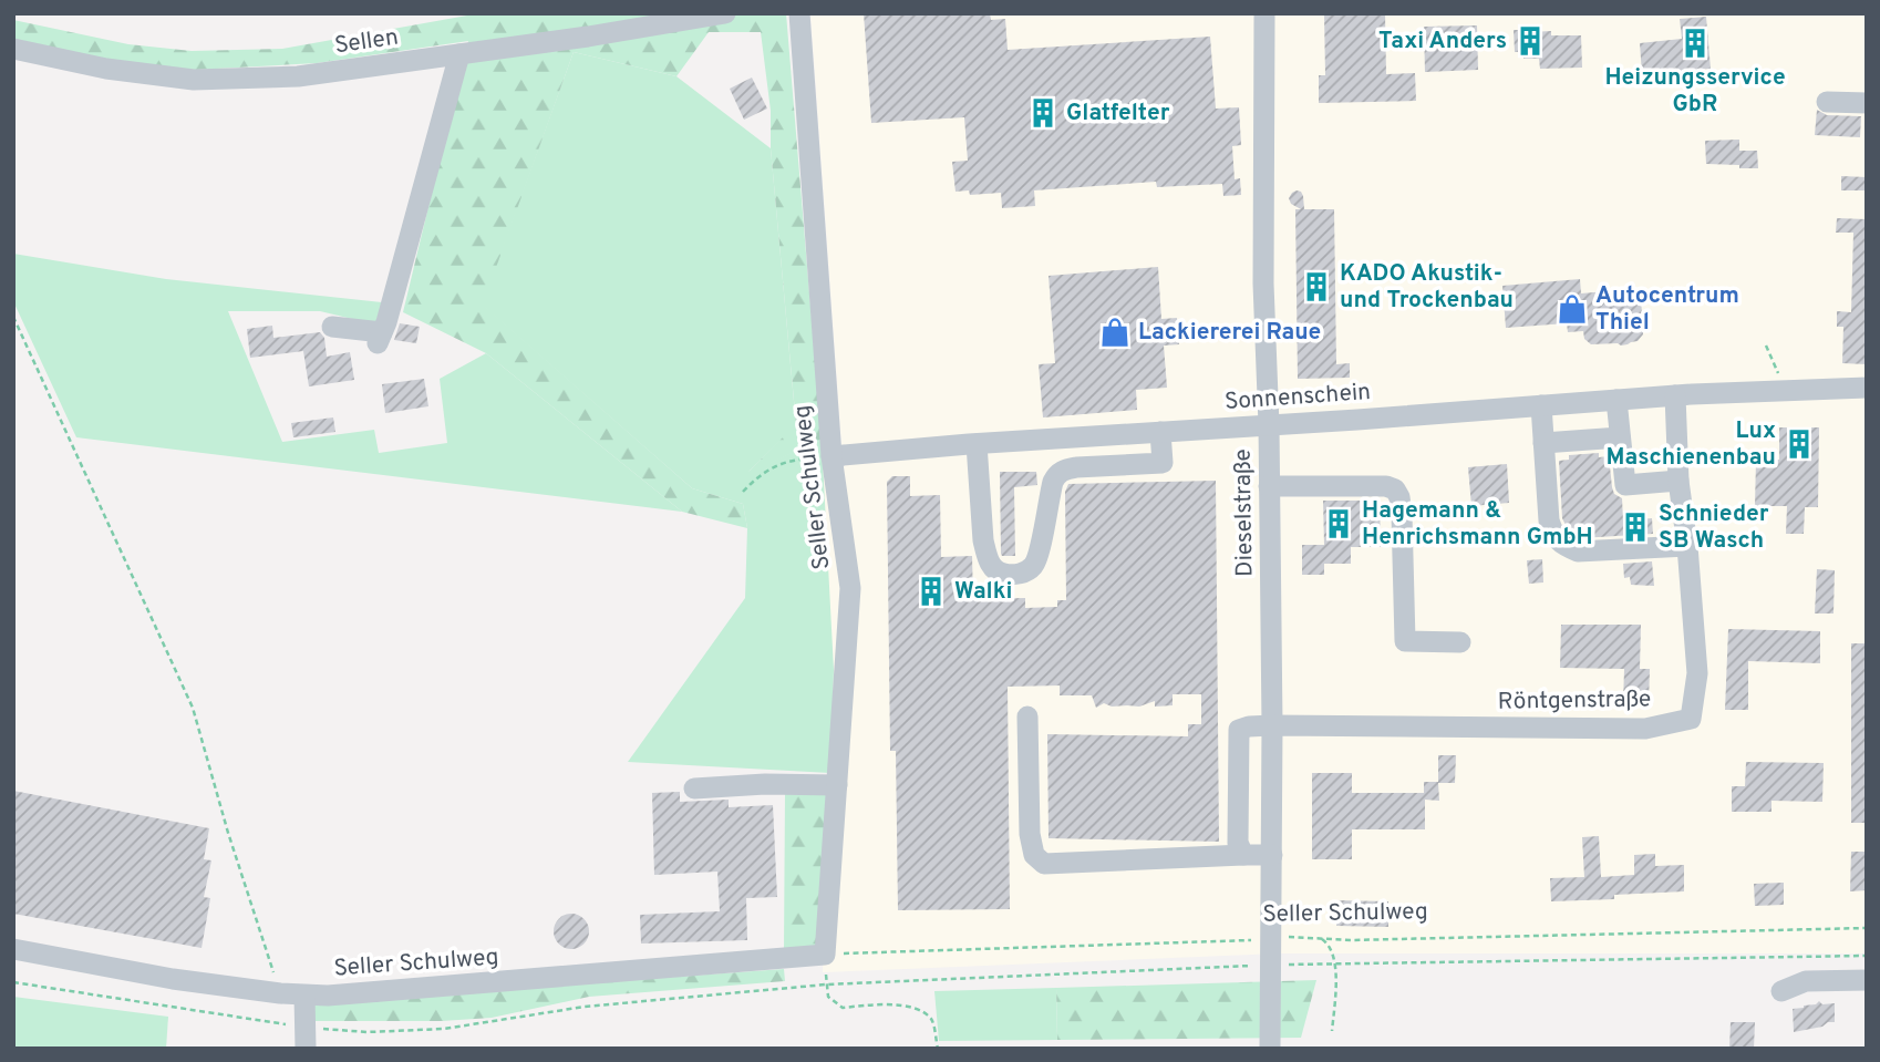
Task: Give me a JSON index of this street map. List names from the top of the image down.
{
  "streets": {
    "street": [
      "Sellen",
      "Sonnenschein",
      "Seller Schulweg",
      "Dieselstraße",
      "Röntgenstraße"
    ]
  },
  "crossings": [
    ["Sonnenschein", "Seller Schulweg"],
    ["Sonnenschein", "Dieselstraße"],
    ["Sonnenschein", "Röntgenstraße"],
    ["Seller Schulweg", "Dieselstraße"],
    ["Dieselstraße", "Röntgenstraße"]
  ],
  "places": {
    "building": [
      "Taxi Anders",
      "Heizungsservice GbR",
      "Glatfelter",
      "KADO Akustik- und Trockenbau",
      "Lux Maschienenbau",
      "Hagemann & Henrichsmann GmbH",
      "Schnieder SB Wasch",
      "Walki"
    ],
    "shop": ["Autocentrum Thiel", "Lackiererei Raue"]
  }
}
